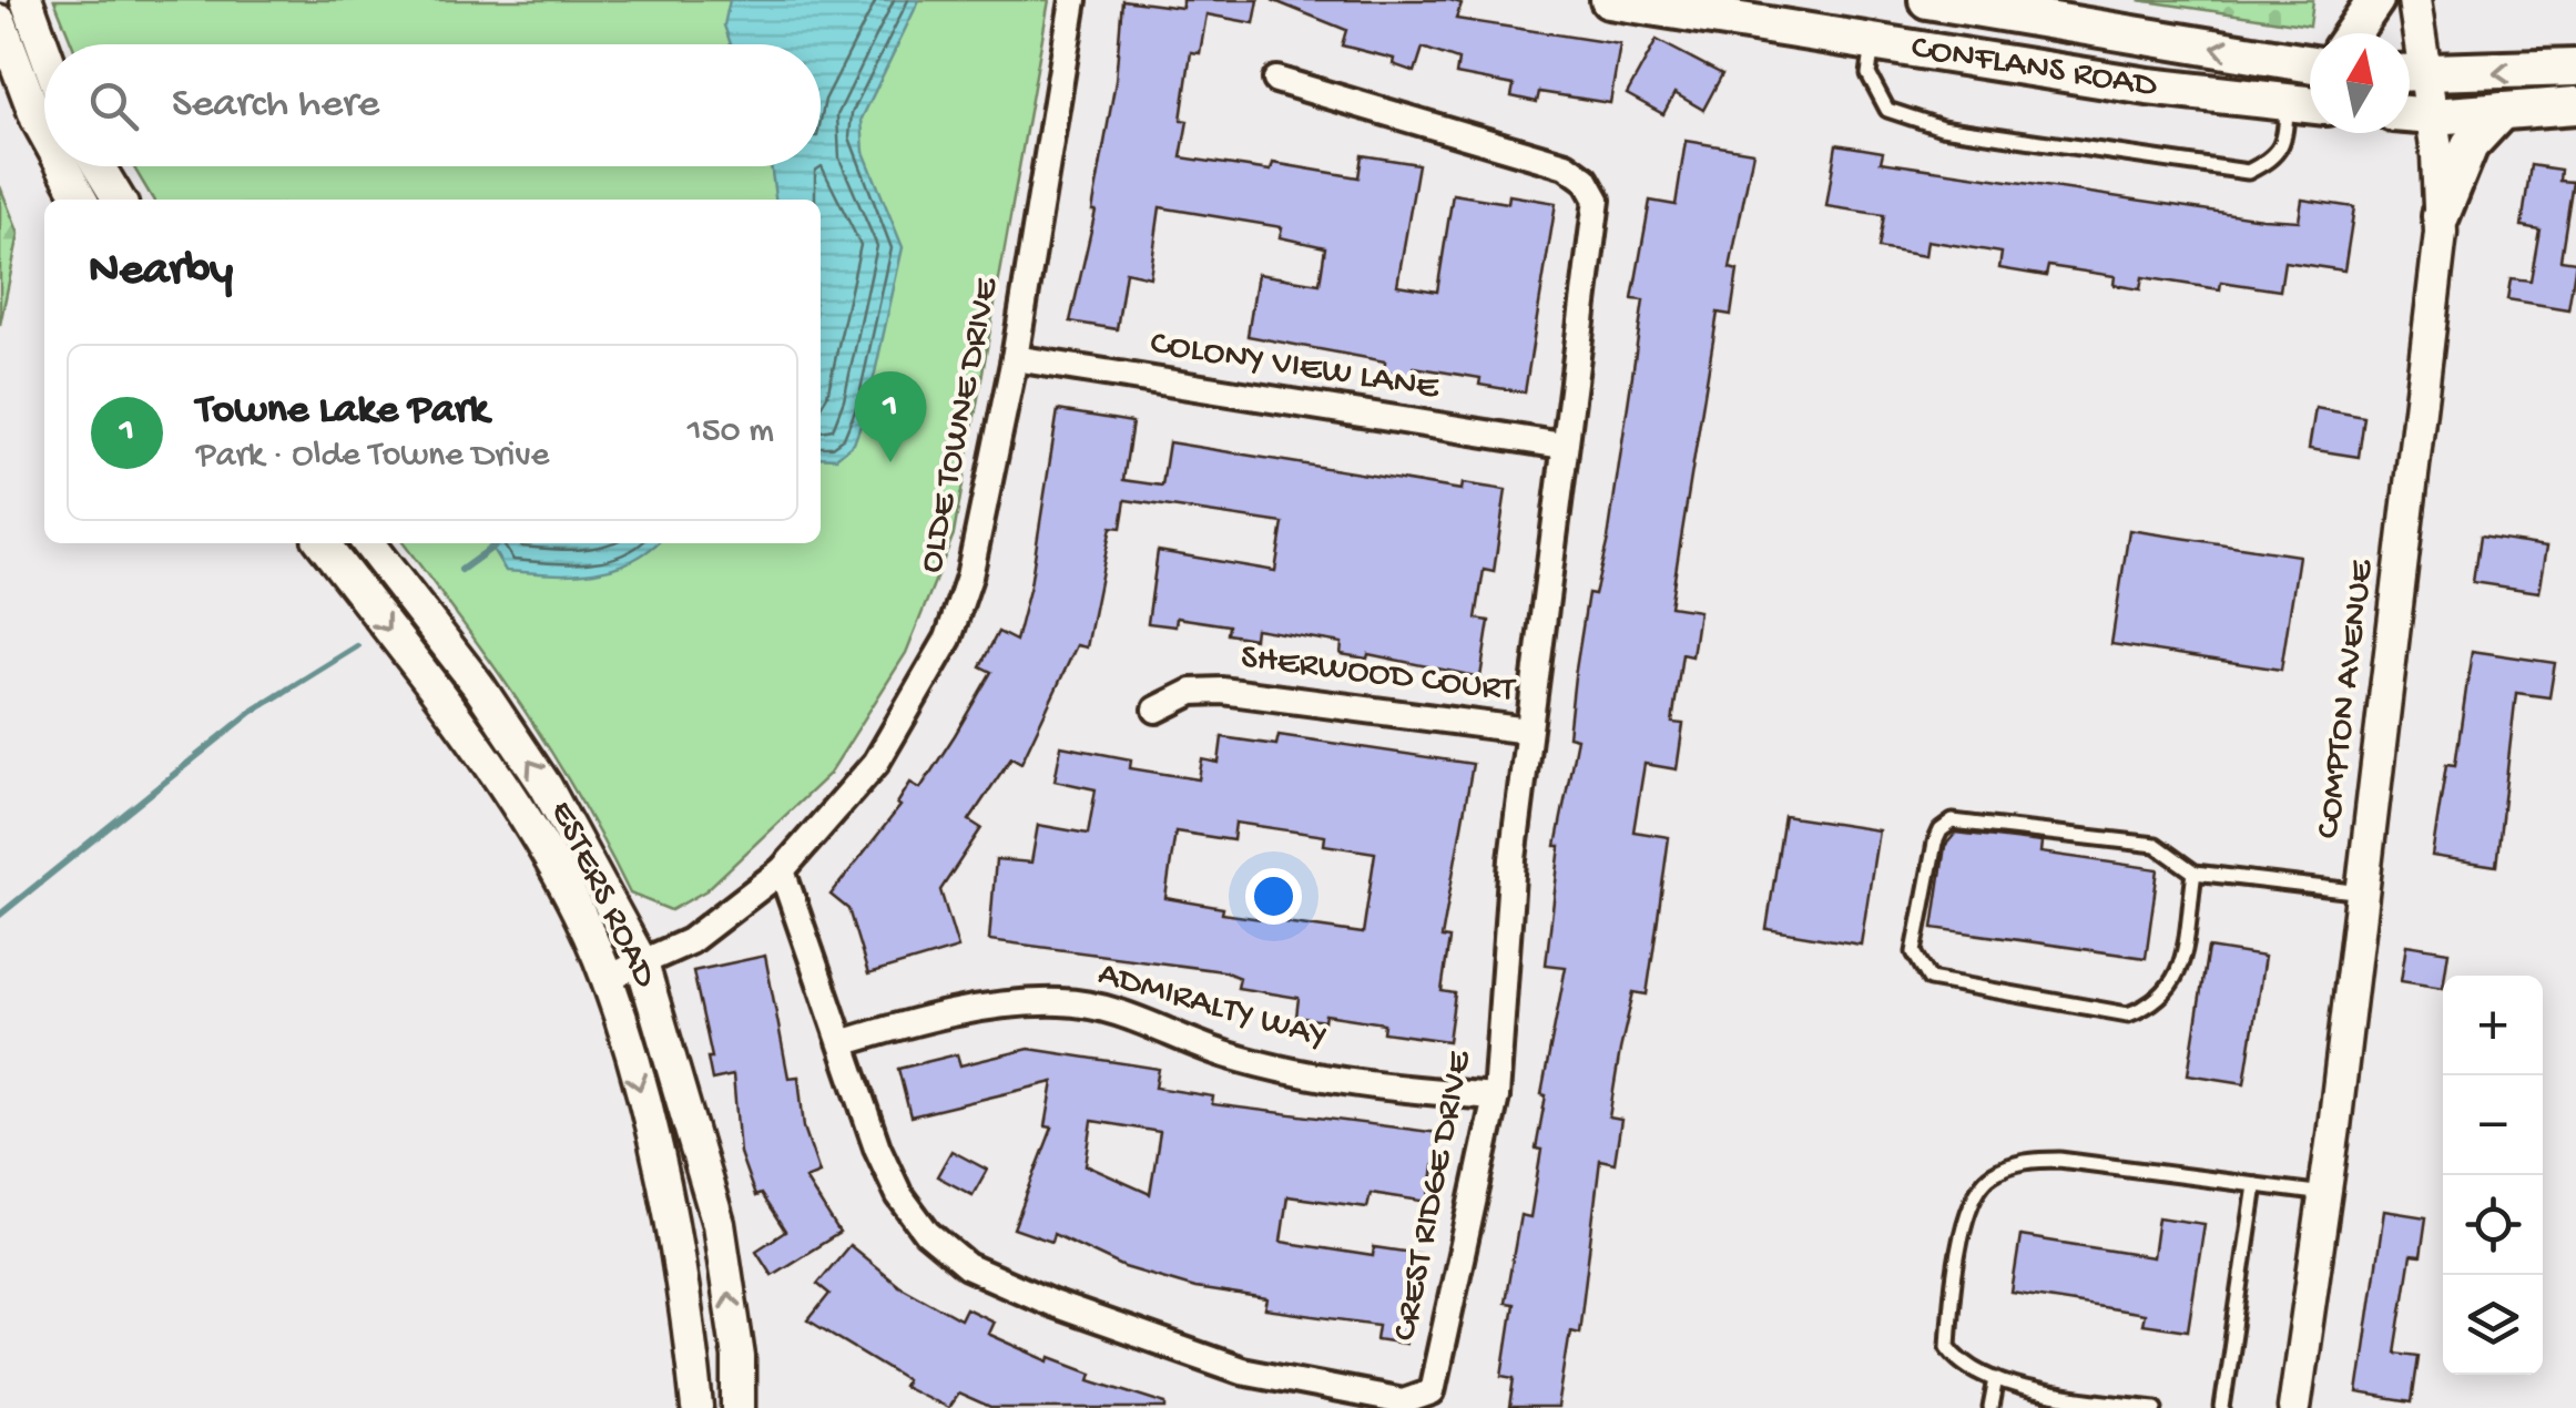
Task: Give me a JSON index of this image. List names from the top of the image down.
{
  "streets": {
    "main road": ["CONFLANS ROAD"],
    "street": [
      "COLONY VIEW LANE",
      "OLDE TOWNE DRIVE",
      "SHERWOOD COURT",
      "COMPTON AVENUE",
      "ESTERS ROAD",
      "ADMIRALTY WAY",
      "CREST RIDGE DRIVE"
    ]
  },
  "crossings": [
    ["COLONY VIEW LANE", "OLDE TOWNE DRIVE"],
    ["COLONY VIEW LANE", "CREST RIDGE DRIVE"],
    ["OLDE TOWNE DRIVE", "ESTERS ROAD"],
    ["OLDE TOWNE DRIVE", "CREST RIDGE DRIVE"],
    ["SHERWOOD COURT", "CREST RIDGE DRIVE"],
    ["ADMIRALTY WAY", "CREST RIDGE DRIVE"]
  ],
  "north": "top",
  "page": {
    "search": "Search here",
    "heading": "Nearby",
    "list": [
      {
        "mark": "1",
        "name": "Towne Lake Park",
        "note": "Park · Olde Towne Drive",
        "value": "150 m"
      }
    ],
    "pins": "1",
    "map_buttons": ["+", "−"]
  }
}
